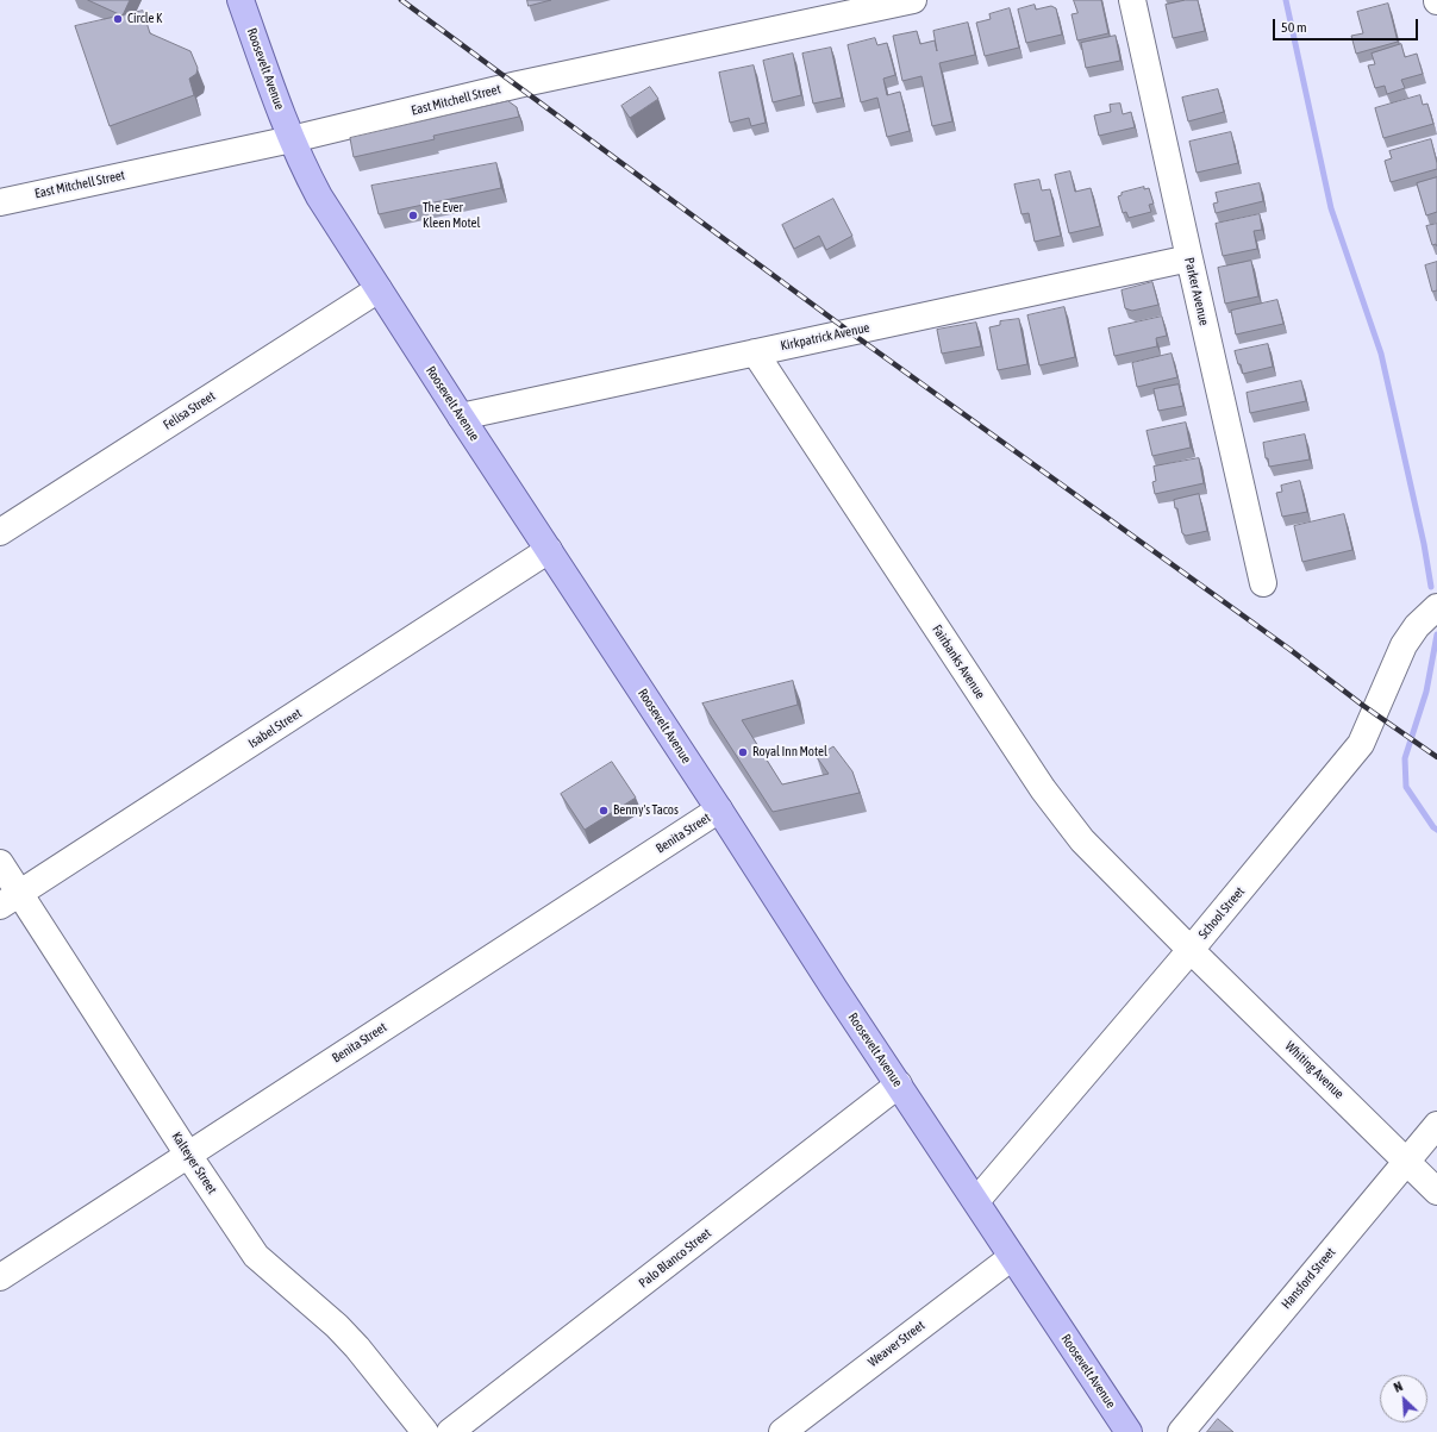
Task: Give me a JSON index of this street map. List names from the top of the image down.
{
  "streets": {
    "main road": ["Roosevelt Avenue"],
    "street": [
      "East Mitchell Street",
      "Parker Avenue",
      "Kirkpatrick Avenue",
      "Felisa Street",
      "Fairbanks Avenue",
      "Isabel Street",
      "Benita Street",
      "School Street",
      "Whiting Avenue",
      "Kalteyer Street",
      "Palo Blanco Street",
      "Hansford Street",
      "Weaver Street"
    ]
  },
  "crossings": [
    ["Roosevelt Avenue", "East Mitchell Street"],
    ["Roosevelt Avenue", "Kirkpatrick Avenue"],
    ["Roosevelt Avenue", "Felisa Street"],
    ["Roosevelt Avenue", "Isabel Street"],
    ["Roosevelt Avenue", "Benita Street"],
    ["Roosevelt Avenue", "School Street"],
    ["Roosevelt Avenue", "Palo Blanco Street"],
    ["Roosevelt Avenue", "Weaver Street"],
    ["Parker Avenue", "Kirkpatrick Avenue"],
    ["Kirkpatrick Avenue", "Fairbanks Avenue"],
    ["Fairbanks Avenue", "School Street"],
    ["Fairbanks Avenue", "Whiting Avenue"],
    ["Isabel Street", "Kalteyer Street"],
    ["Benita Street", "Kalteyer Street"],
    ["School Street", "Whiting Avenue"],
    ["Whiting Avenue", "Hansford Street"]
  ],
  "places": [
    "Circle K",
    "The Ever Kleen Motel",
    "Royal Inn Motel",
    "Benny's Tacos"
  ],
  "scale_bar": "50 m",
  "north": "top left"
}
